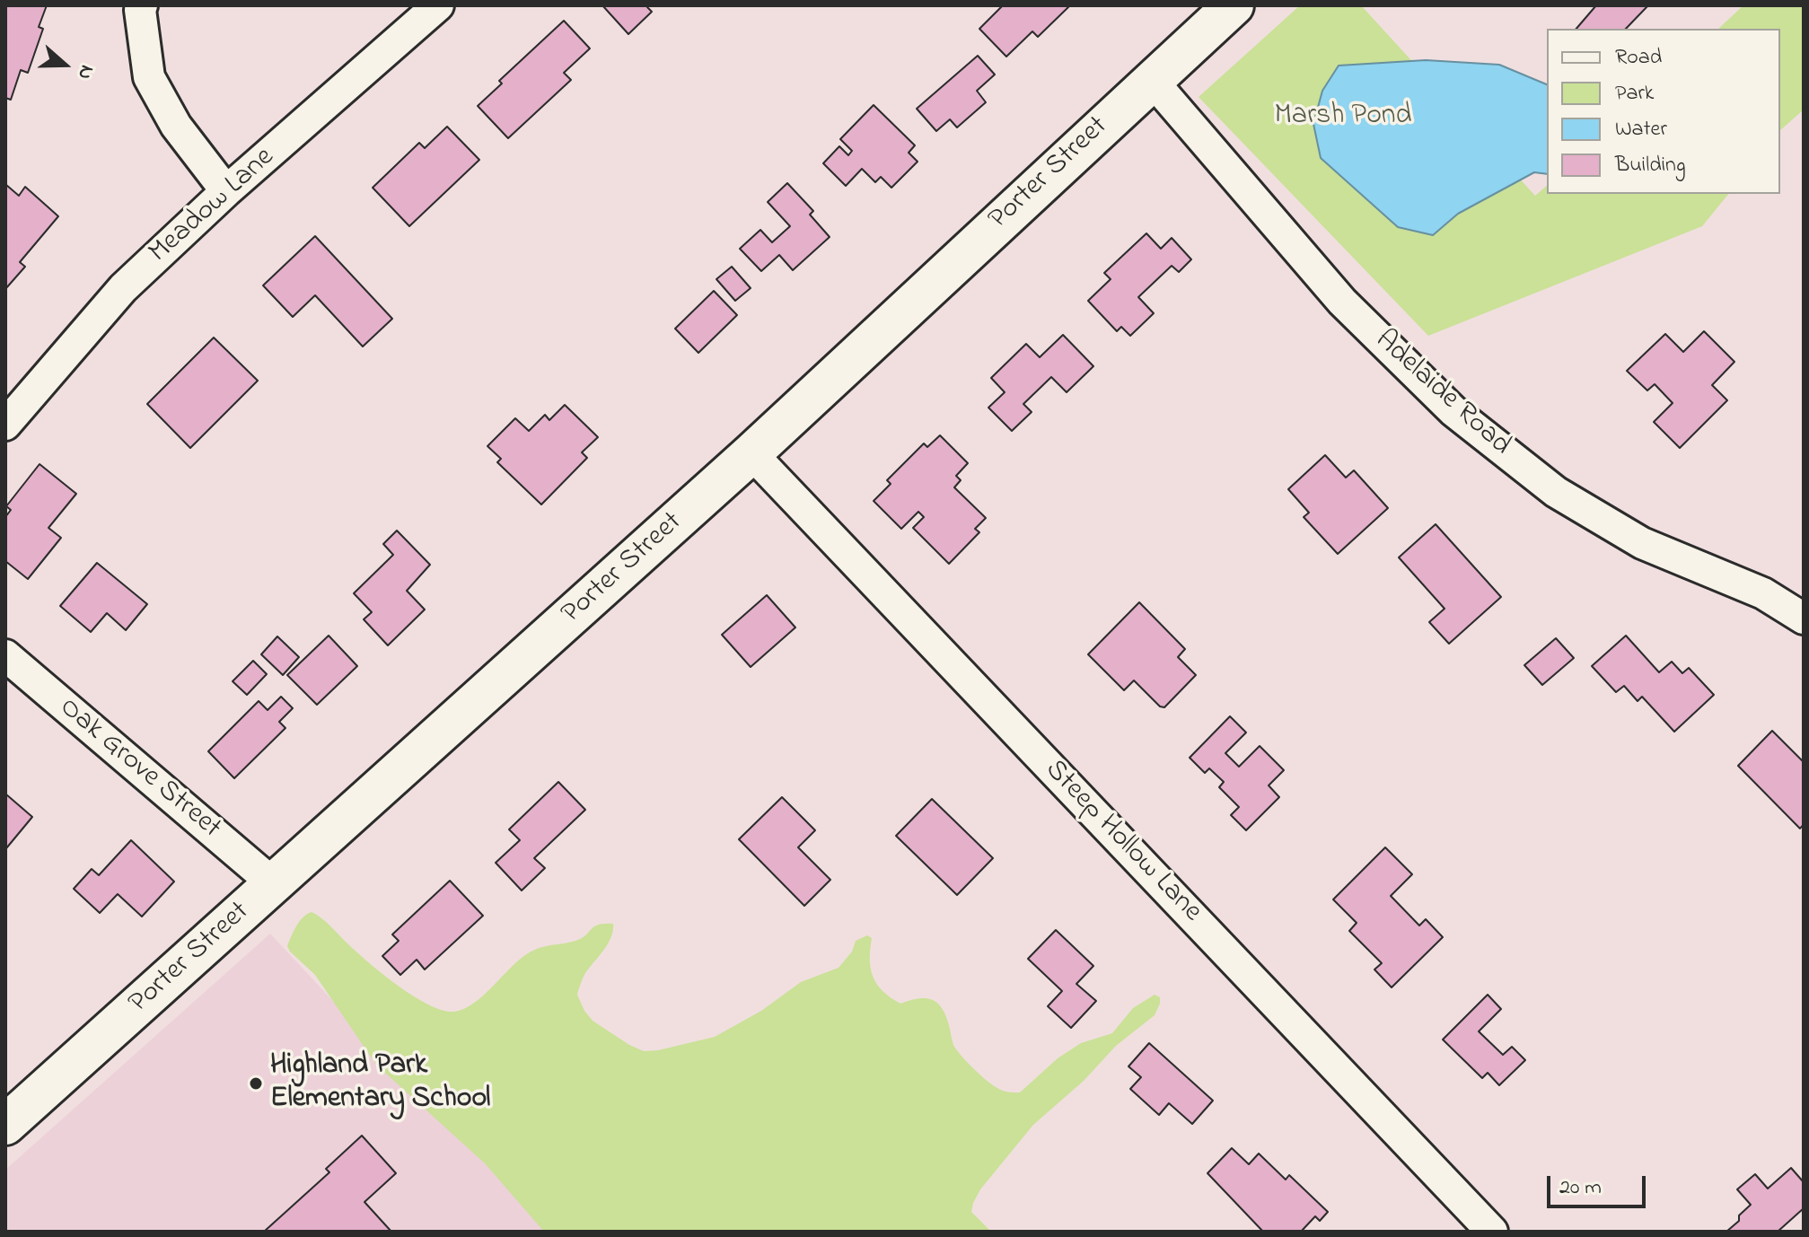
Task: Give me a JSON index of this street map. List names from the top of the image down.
{
  "streets": {
    "street": [
      "Porter Street",
      "Meadow Lane",
      "Adelaide Road",
      "Oak Grove Street",
      "Steep Hollow Lane"
    ]
  },
  "crossings": [
    ["Porter Street", "Adelaide Road"],
    ["Porter Street", "Oak Grove Street"],
    ["Porter Street", "Steep Hollow Lane"]
  ],
  "parks": ["Marsh Pond"],
  "places": ["Highland Park Elementary School"],
  "legend": [
    "Road",
    "Park",
    "Water",
    "Building"
  ],
  "scale_bar": "20 m",
  "north": "right"
}
